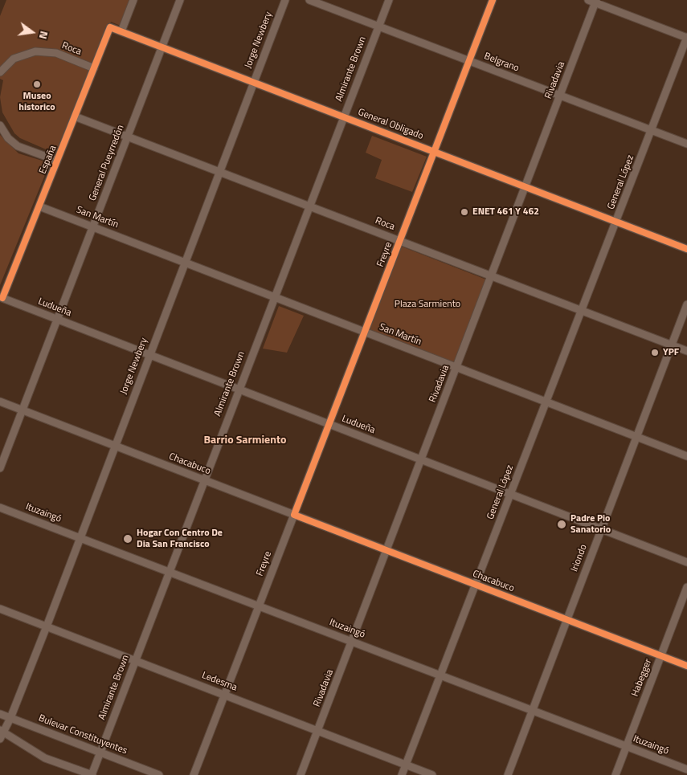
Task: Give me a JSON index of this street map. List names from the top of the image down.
{
  "streets": {
    "street": [
      "Jorge Newbery",
      "Roca",
      "Belgrano",
      "Almirante Brown",
      "Rivadavia",
      "General Obligado",
      "España",
      "General Pueyrredón",
      "General López",
      "San Martín",
      "Freyre",
      "Ludueña",
      "Chacabuco",
      "Ituzaingó",
      "Iriondo",
      "Habegger",
      "Ledesma",
      "Bulevar Constituyentes"
    ]
  },
  "crossings": [
    ["Jorge Newbery", "Roca"],
    ["Jorge Newbery", "General Obligado"],
    ["Jorge Newbery", "San Martín"],
    ["Jorge Newbery", "Ludueña"],
    ["Jorge Newbery", "Chacabuco"],
    ["Jorge Newbery", "Ituzaingó"],
    ["Jorge Newbery", "Ledesma"],
    ["Jorge Newbery", "Bulevar Constituyentes"],
    ["Roca", "Almirante Brown"],
    ["Roca", "Rivadavia"],
    ["Roca", "España"],
    ["Roca", "General Pueyrredón"],
    ["Roca", "General López"],
    ["Roca", "Freyre"],
    ["Roca", "Iriondo"],
    ["Belgrano", "Almirante Brown"],
    ["Belgrano", "Rivadavia"],
    ["Belgrano", "General López"],
    ["Belgrano", "Freyre"],
    ["Almirante Brown", "General Obligado"],
    ["Almirante Brown", "San Martín"],
    ["Almirante Brown", "Ludueña"],
    ["Almirante Brown", "Chacabuco"],
    ["Almirante Brown", "Ituzaingó"],
    ["Almirante Brown", "Ledesma"],
    ["Almirante Brown", "Bulevar Constituyentes"],
    ["Rivadavia", "General Obligado"],
    ["Rivadavia", "San Martín"],
    ["Rivadavia", "Ludueña"],
    ["Rivadavia", "Chacabuco"],
    ["Rivadavia", "Ituzaingó"],
    ["Rivadavia", "Ledesma"],
    ["General Obligado", "España"],
    ["General Obligado", "General Pueyrredón"],
    ["General Obligado", "General López"],
    ["General Obligado", "Freyre"],
    ["España", "San Martín"],
    ["España", "Ludueña"],
    ["General Pueyrredón", "San Martín"],
    ["General Pueyrredón", "Ludueña"],
    ["General Pueyrredón", "Chacabuco"],
    ["General López", "San Martín"],
    ["General López", "Ludueña"],
    ["General López", "Chacabuco"],
    ["General López", "Ituzaingó"],
    ["General López", "Ledesma"],
    ["San Martín", "Freyre"],
    ["San Martín", "Iriondo"],
    ["Freyre", "Ludueña"],
    ["Freyre", "Chacabuco"],
    ["Freyre", "Ituzaingó"],
    ["Freyre", "Ledesma"],
    ["Ludueña", "Iriondo"],
    ["Chacabuco", "Iriondo"],
    ["Chacabuco", "Habegger"],
    ["Ituzaingó", "Iriondo"],
    ["Ituzaingó", "Habegger"]
  ],
  "districts": ["Barrio Sarmiento"],
  "parks": ["Plaza Sarmiento"],
  "places": [
    "Museo historico",
    "ENET 461 Y 462",
    "YPF",
    "Padre Pio Sanatorio",
    "Hogar Con Centro De Dia San Francisco"
  ],
  "north": "right"
}
